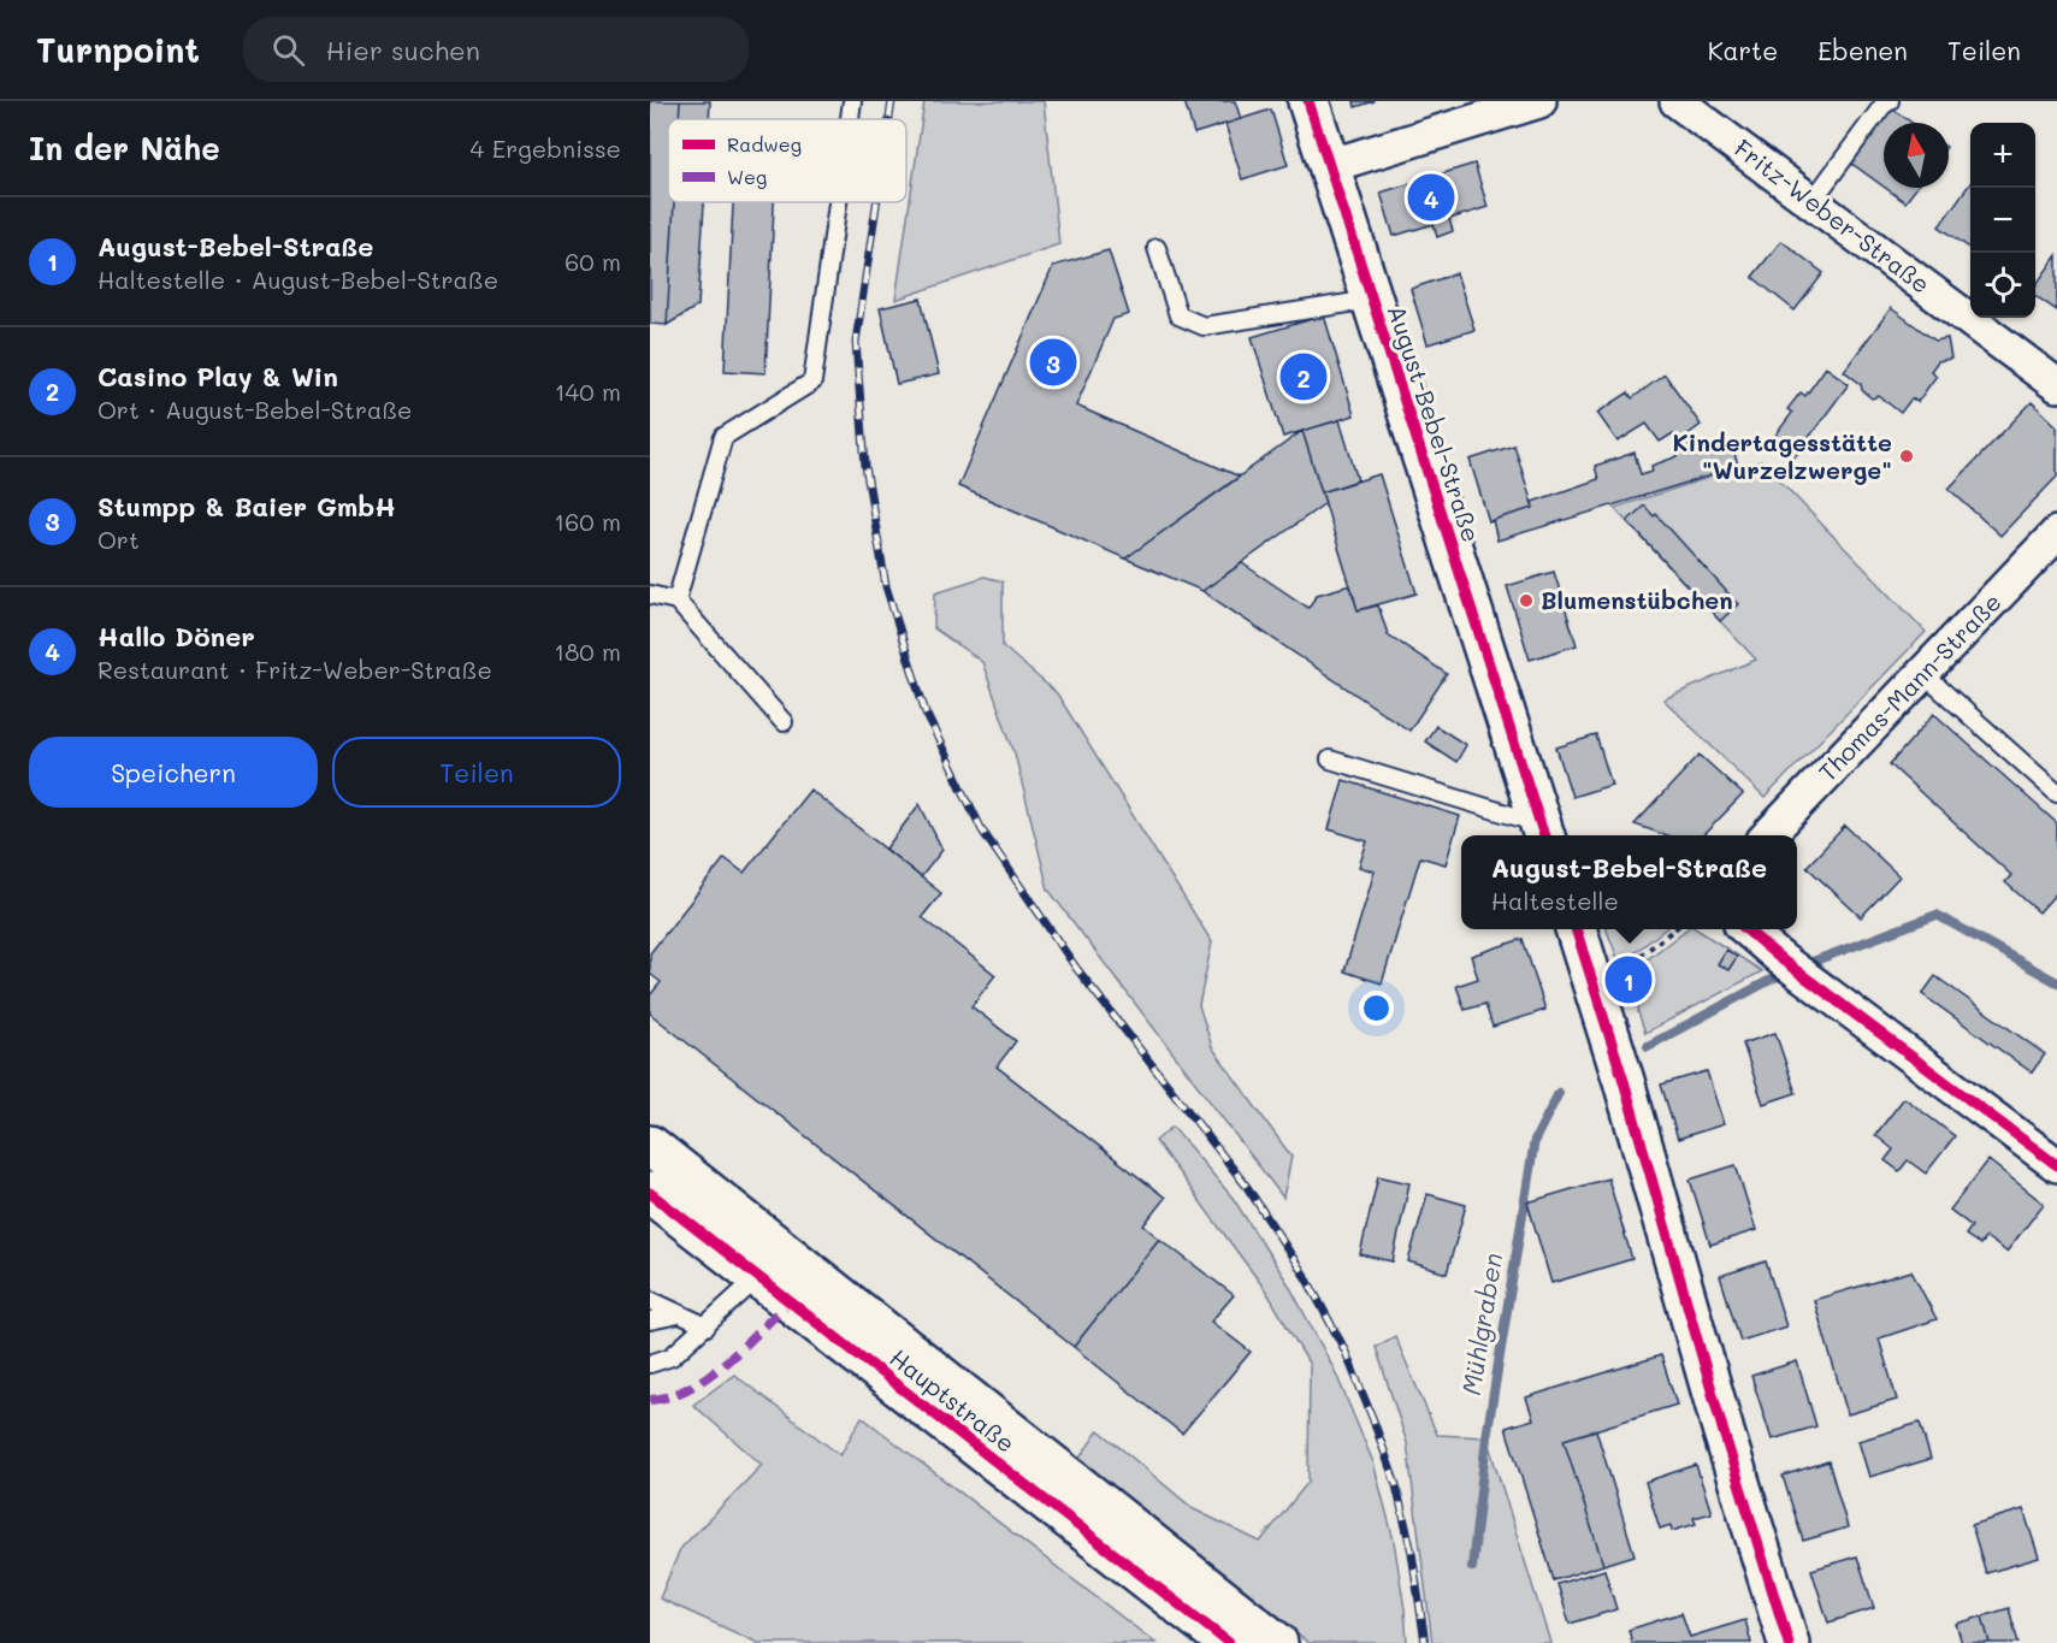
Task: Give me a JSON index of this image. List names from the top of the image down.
{
  "streets": {
    "main road": ["August-Bebel-Straße", "Hauptstraße"],
    "street": ["Fritz-Weber-Straße", "Thomas-Mann-Straße"]
  },
  "water": ["Mühlgraben"],
  "places": ["Kindertagesstätte \"Wurzelzwerge\"", "Blumenstübchen"],
  "legend": ["Radweg", "Weg"],
  "north": "top",
  "page": {
    "header": "Turnpoint",
    "search": "Hier suchen",
    "nav": ["Karte", "Ebenen", "Teilen"],
    "heading": ["In der Nähe", "4 Ergebnisse"],
    "map_buttons": ["+", "−"],
    "pins": [
      "4",
      "3",
      "2",
      "1"
    ],
    "list": [
      {
        "mark": "1",
        "name": "August-Bebel-Straße",
        "note": "Haltestelle · August-Bebel-Straße",
        "value": "60 m"
      },
      {
        "mark": "2",
        "name": "Casino Play & Win",
        "note": "Ort · August-Bebel-Straße",
        "value": "140 m"
      },
      {
        "mark": "3",
        "name": "Stumpp & Baier GmbH",
        "note": "Ort",
        "value": "160 m"
      },
      {
        "mark": "4",
        "name": "Hallo Döner",
        "note": "Restaurant · Fritz-Weber-Straße",
        "value": "180 m"
      }
    ],
    "buttons": ["Speichern", "Teilen"],
    "popup": ["August-Bebel-Straße", "Haltestelle"]
  }
}
